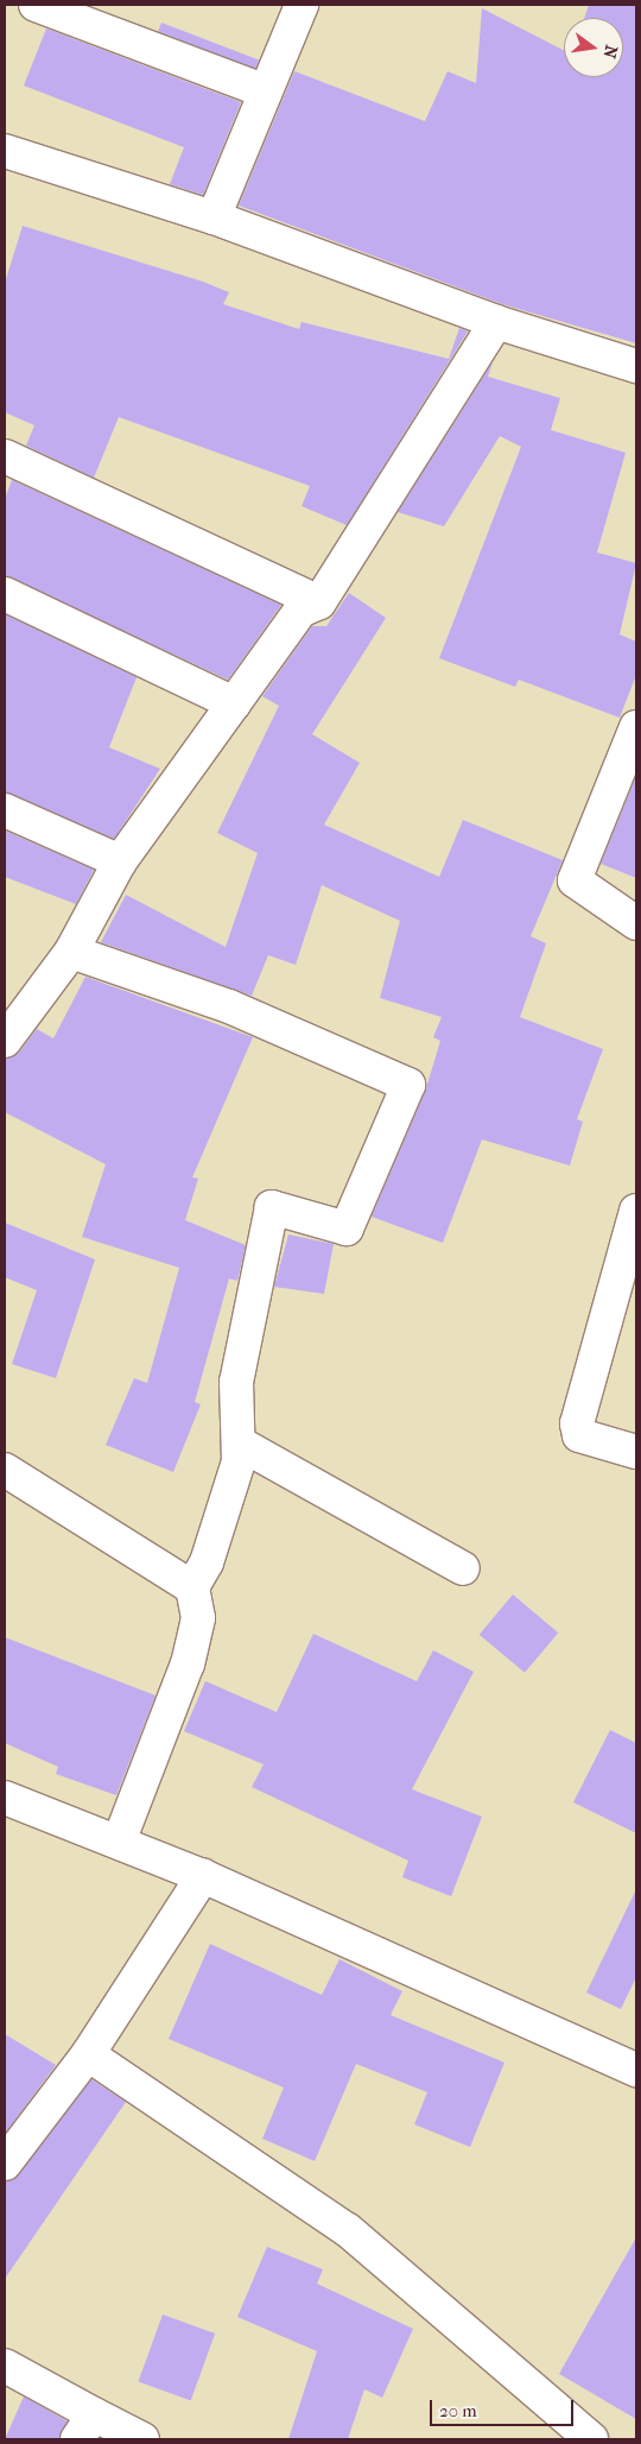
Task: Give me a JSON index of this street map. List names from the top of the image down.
{
  "scale_bar": "20 m",
  "north": "right"
}
